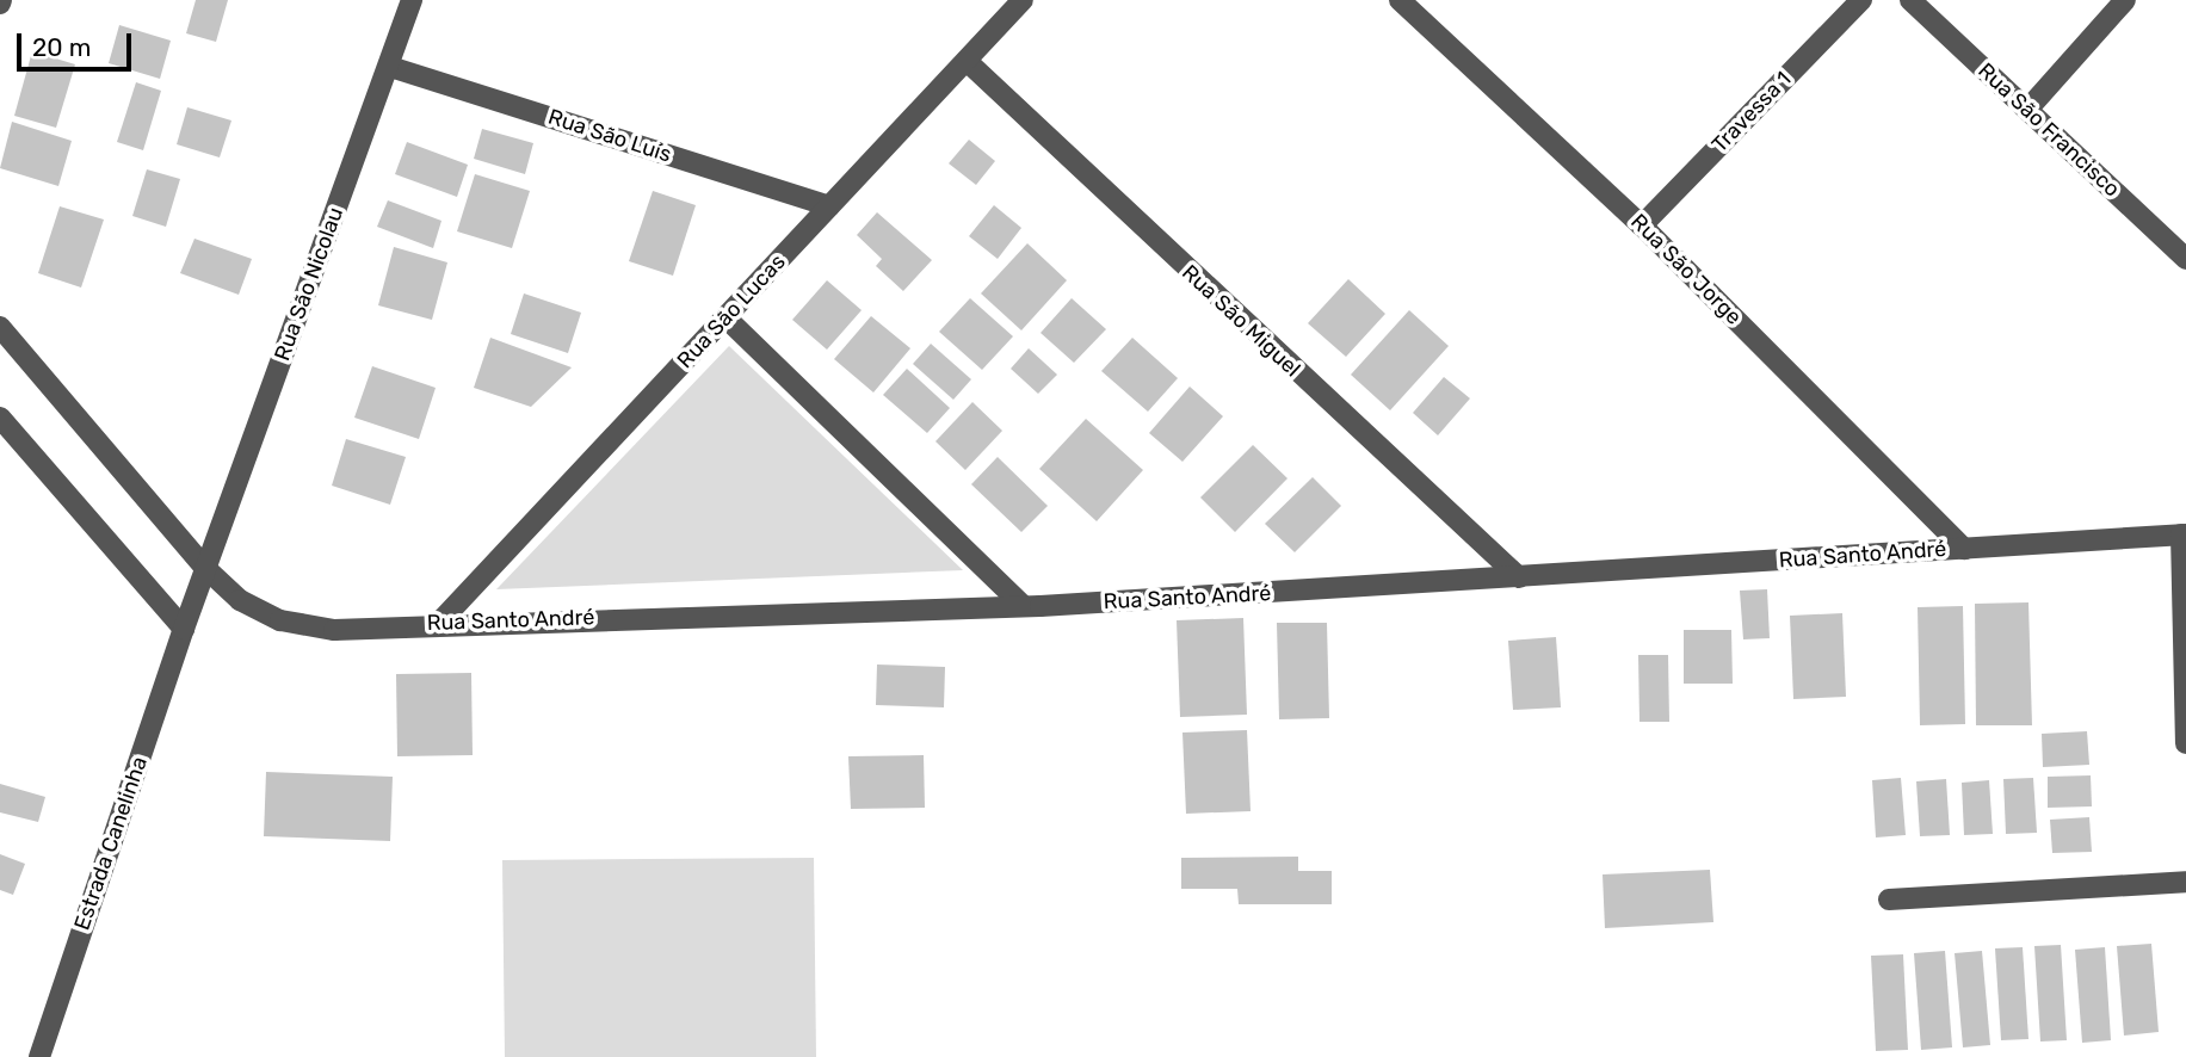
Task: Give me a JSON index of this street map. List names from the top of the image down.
{
  "streets": {
    "street": [
      "Travessa 1",
      "Rua São Francisco",
      "Rua São Luís",
      "Rua São Jorge",
      "Rua São Nicolau",
      "Rua São Lucas",
      "Rua São Miguel",
      "Rua Santo André",
      "Estrada Canelinha"
    ]
  },
  "crossings": [
    ["Travessa 1", "Rua São Jorge"],
    ["Rua São Luís", "Rua São Nicolau"],
    ["Rua São Luís", "Rua São Lucas"],
    ["Rua São Jorge", "Rua Santo André"],
    ["Rua São Nicolau", "Rua Santo André"],
    ["Rua São Nicolau", "Estrada Canelinha"],
    ["Rua São Lucas", "Rua São Miguel"],
    ["Rua São Lucas", "Rua Santo André"],
    ["Rua São Miguel", "Rua Santo André"],
    ["Rua Santo André", "Estrada Canelinha"]
  ],
  "scale_bar": "20 m"
}
